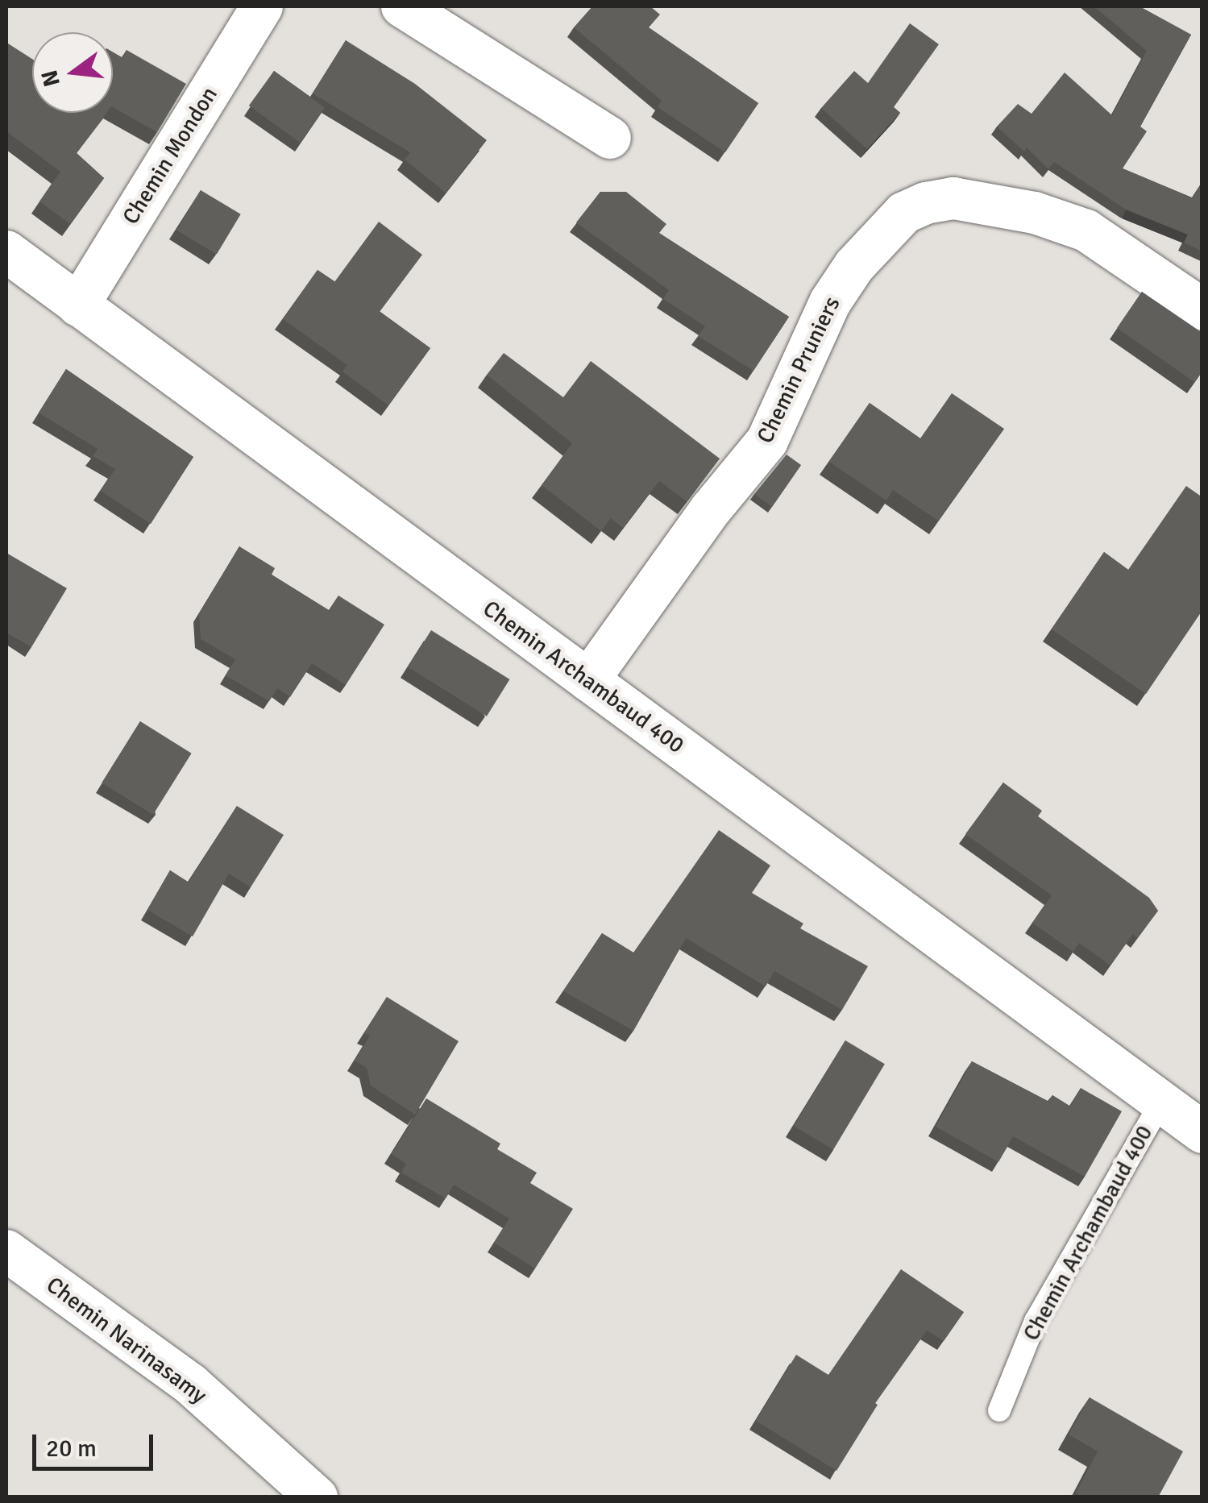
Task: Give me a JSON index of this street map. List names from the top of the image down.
{
  "streets": {
    "street": [
      "Chemin Mondon",
      "Chemin Pruniers",
      "Chemin Archambaud 400",
      "Chemin Narinasamy"
    ]
  },
  "crossings": [
    ["Chemin Mondon", "Chemin Archambaud 400"],
    ["Chemin Pruniers", "Chemin Archambaud 400"]
  ],
  "scale_bar": "20 m",
  "north": "left"
}
